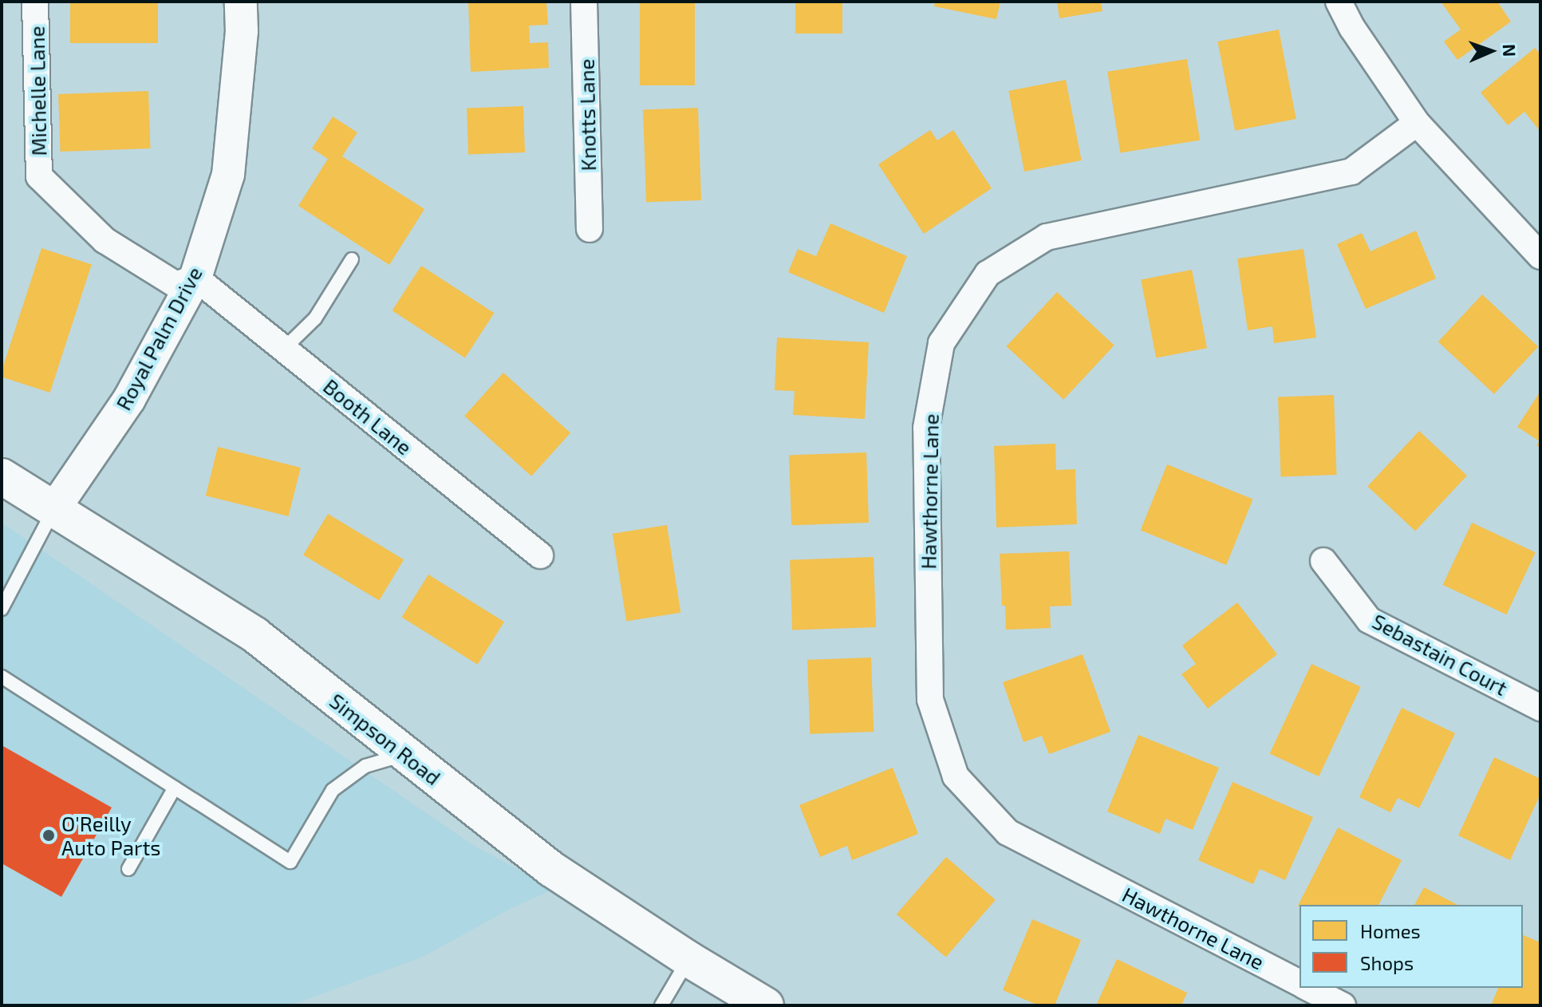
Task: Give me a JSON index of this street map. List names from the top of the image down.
{
  "streets": {
    "main road": ["Simpson Road"],
    "street": [
      "Michelle Lane",
      "Knotts Lane",
      "Royal Palm Drive",
      "Booth Lane",
      "Hawthorne Lane",
      "Sebastain Court"
    ]
  },
  "crossings": [
    ["Michelle Lane", "Royal Palm Drive"],
    ["Michelle Lane", "Booth Lane"],
    ["Royal Palm Drive", "Booth Lane"],
    ["Royal Palm Drive", "Simpson Road"]
  ],
  "places": ["O'Reilly Auto Parts"],
  "legend": ["Homes", "Shops"],
  "north": "right"
}
